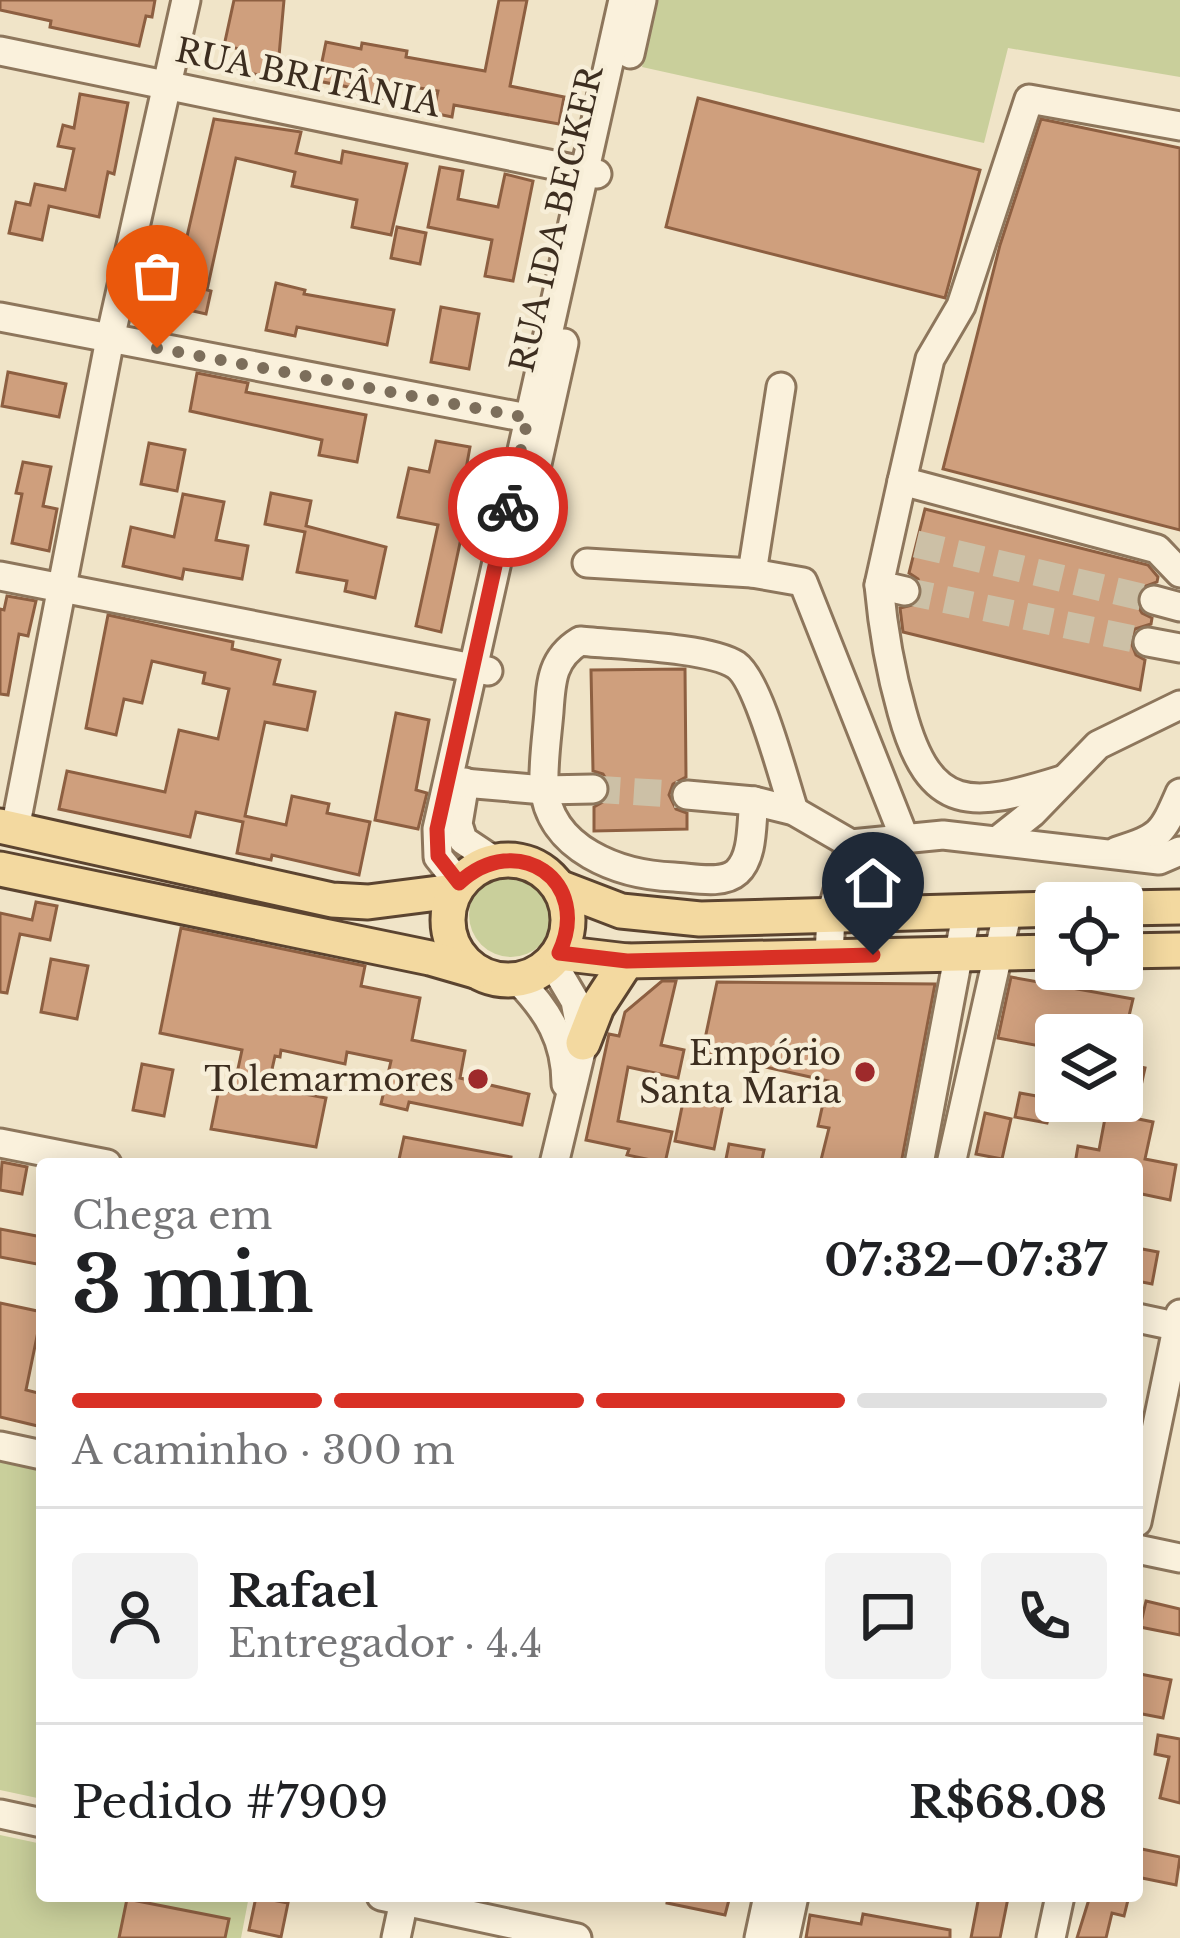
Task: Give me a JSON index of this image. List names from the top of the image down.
{
  "streets": {
    "street": ["RUA BRITÂNIA", "RUA IDA BECKER"]
  },
  "crossings": [
    ["RUA BRITÂNIA", "RUA IDA BECKER"]
  ],
  "places": ["Empório Santa Maria", "Tolemarmores"],
  "page": {
    "heading": ["3 min", "Chega em", "07:32–07:37"],
    "panel": [
      "Rafael",
      "Entregador · 4.4",
      "Pedido #7909",
      "R$68.08"
    ],
    "bar": "A caminho · 300 m"
  }
}
